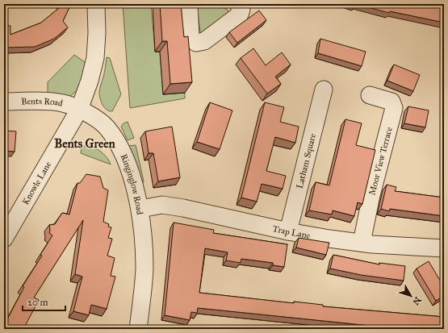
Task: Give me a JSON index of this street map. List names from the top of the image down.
{
  "streets": {
    "street": [
      "Bents Road",
      "Latham Square",
      "Moor View Terrace",
      "Knowle Lane",
      "Ringinglow Road",
      "Trap Lane"
    ]
  },
  "crossings": [
    ["Bents Road", "Knowle Lane"],
    ["Bents Road", "Ringinglow Road"],
    ["Latham Square", "Trap Lane"],
    ["Moor View Terrace", "Trap Lane"],
    ["Knowle Lane", "Ringinglow Road"],
    ["Ringinglow Road", "Trap Lane"]
  ],
  "districts": ["Bents Green"],
  "scale_bar": "20 m",
  "north": "bottom right"
}
